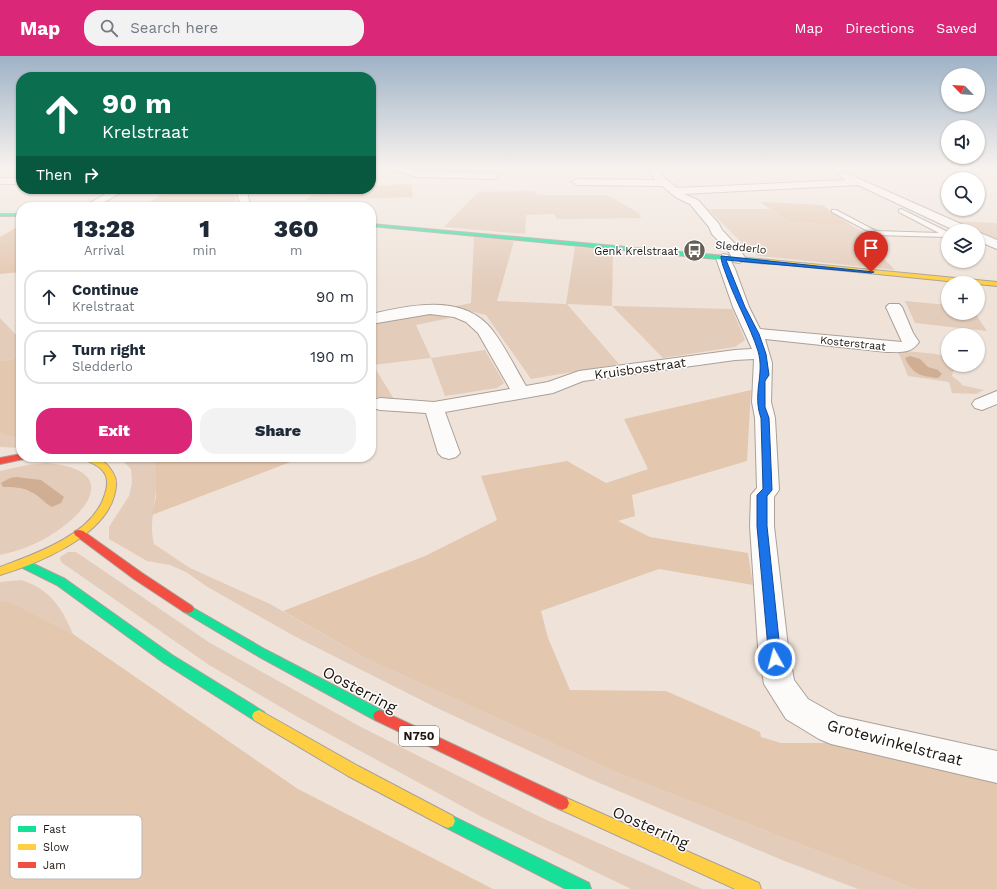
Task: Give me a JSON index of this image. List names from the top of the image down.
{
  "streets": {
    "main road": ["Sledderlo", "Oosterring", "N750"],
    "street": ["Kosterstraat", "Kruisbosstraat", "Grotewinkelstraat"]
  },
  "crossings": [
    ["Kruisbosstraat", "Grotewinkelstraat"]
  ],
  "places": {
    "bus stop": ["Genk Krelstraat"]
  },
  "legend": ["Fast", "Slow", "Jam"],
  "north": "top left",
  "page": {
    "header": "Map",
    "search": "Search here",
    "nav": ["Map", "Directions", "Saved"],
    "map_buttons": ["+", "−"],
    "turn": ["90 m", "Krelstraat"],
    "then": "Then",
    "eta": [
      "13:28",
      "Arrival",
      "1",
      "min",
      "360",
      "m"
    ],
    "list": [
      {
        "name": "Continue",
        "note": "Krelstraat",
        "value": "90 m"
      },
      {
        "name": "Turn right",
        "note": "Sledderlo",
        "value": "190 m"
      }
    ],
    "buttons": ["Exit", "Share"]
  }
}
